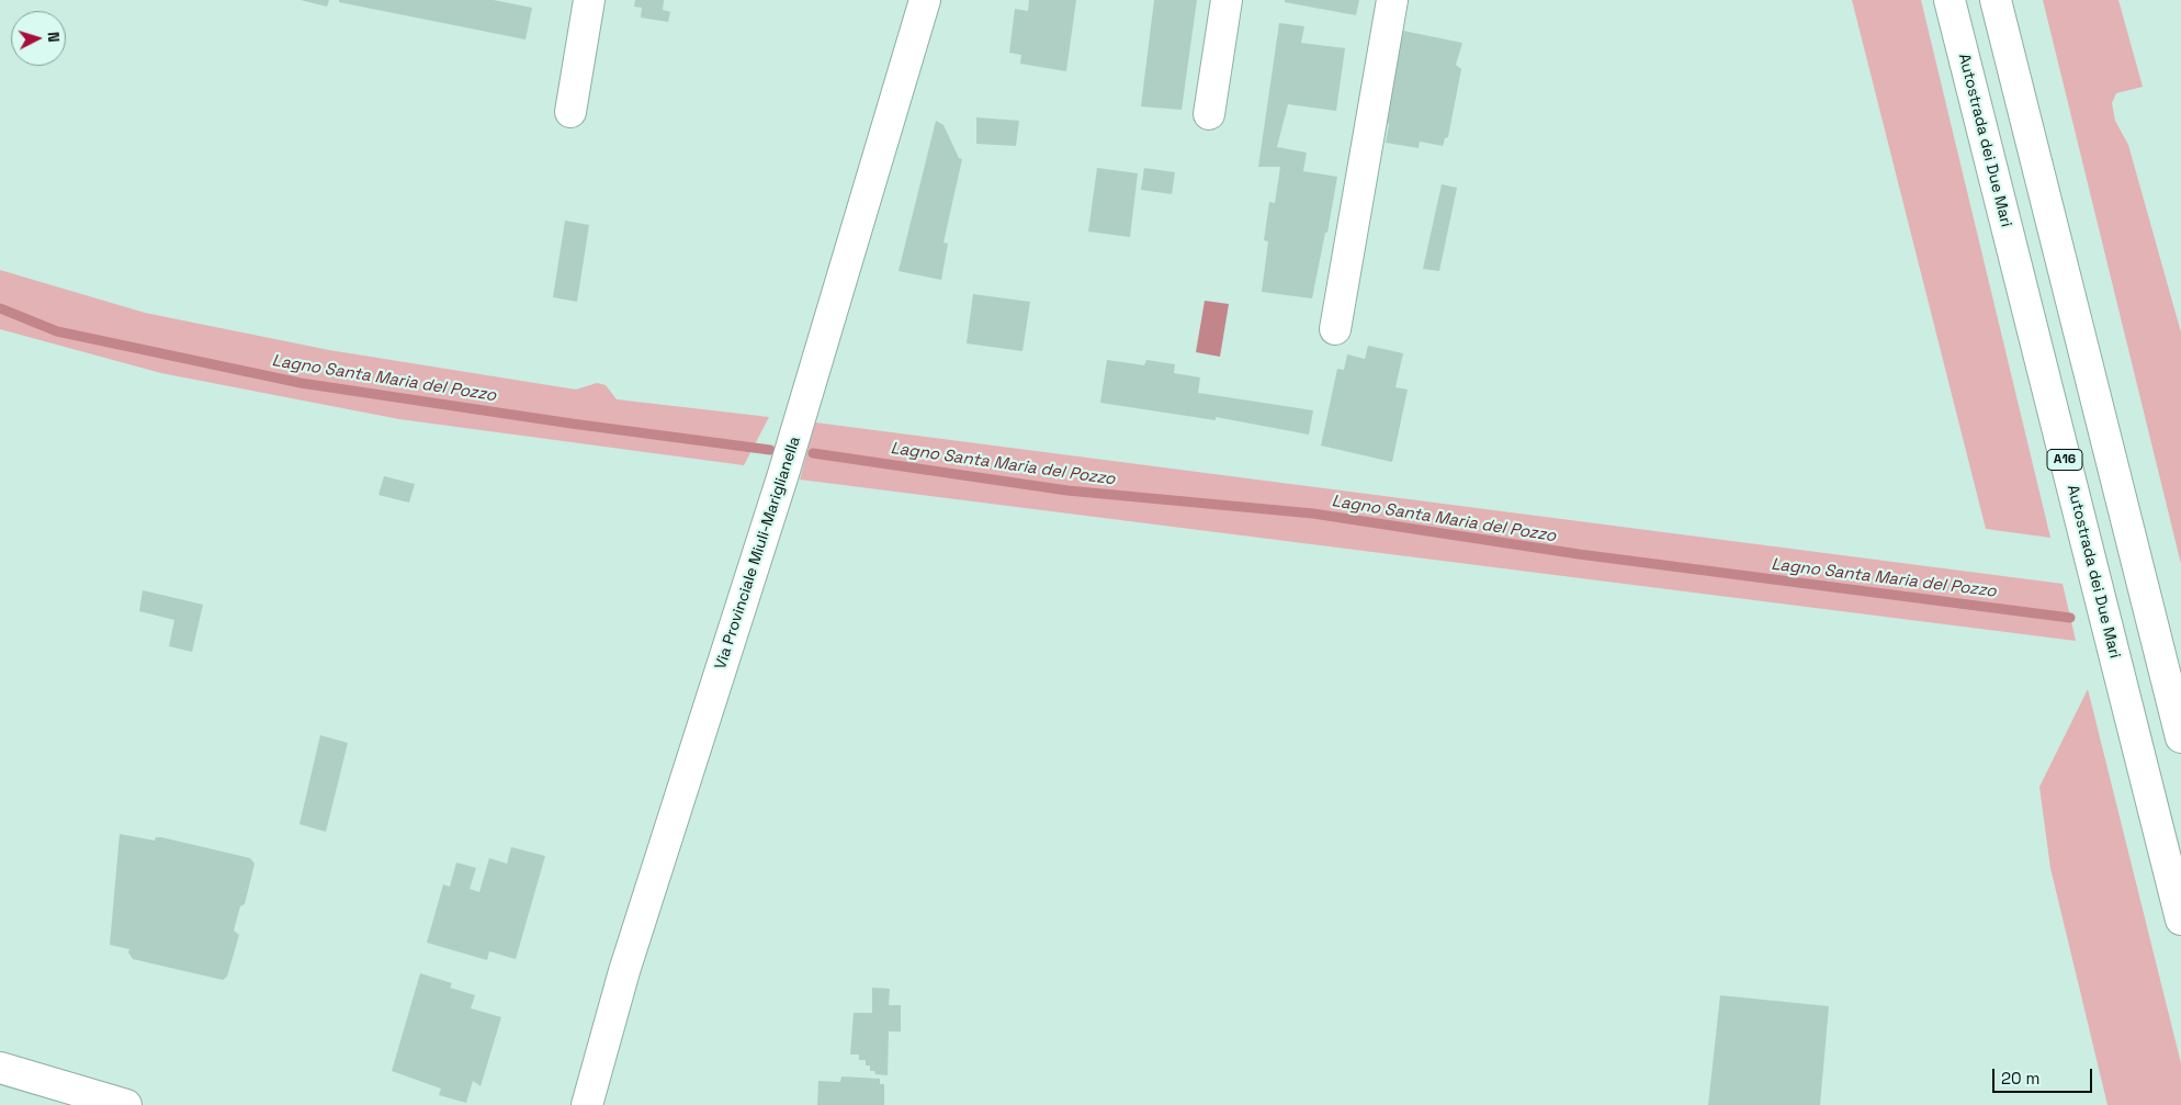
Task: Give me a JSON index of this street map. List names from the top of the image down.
{
  "streets": {
    "main road": ["Autostrada dei Due Mari", "A16", "Via Provinciale Miuli-Mariglianella"]
  },
  "water": ["Lagno Santa Maria del Pozzo"],
  "scale_bar": "20 m",
  "north": "right"
}
